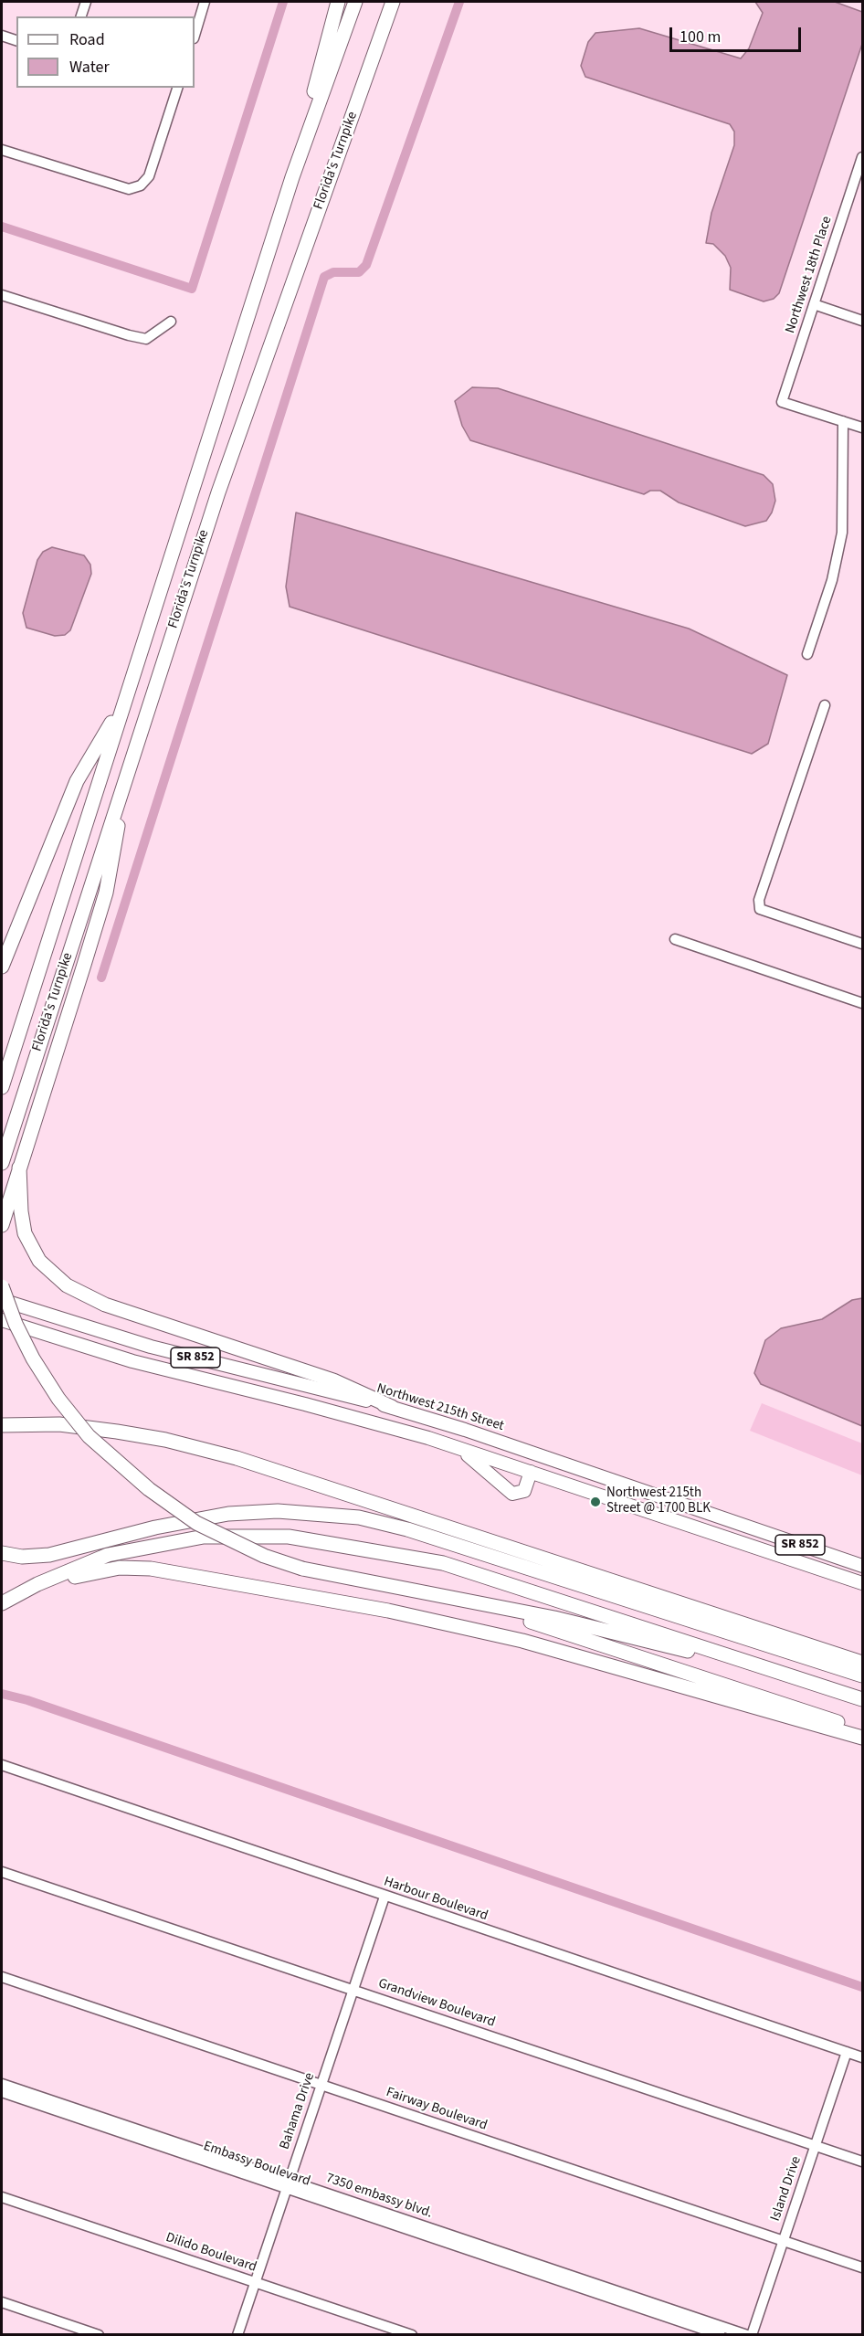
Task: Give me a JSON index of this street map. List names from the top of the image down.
{
  "streets": {
    "highway": ["Florida's Turnpike"],
    "main road": ["SR 852", "Northwest 215th Street"],
    "street": [
      "Northwest 18th Place",
      "Harbour Boulevard",
      "Grandview Boulevard",
      "Fairway Boulevard",
      "Bahama Drive",
      "Embassy Boulevard",
      "Island Drive",
      "7350 embassy blvd.",
      "Dilido Boulevard"
    ]
  },
  "crossings": [
    ["Harbour Boulevard", "Bahama Drive"],
    ["Harbour Boulevard", "Island Drive"],
    ["Grandview Boulevard", "Bahama Drive"],
    ["Grandview Boulevard", "Island Drive"],
    ["Fairway Boulevard", "Bahama Drive"],
    ["Fairway Boulevard", "Island Drive"],
    ["Bahama Drive", "Embassy Boulevard"],
    ["Bahama Drive", "7350 embassy blvd."],
    ["Bahama Drive", "Dilido Boulevard"],
    ["Embassy Boulevard", "7350 embassy blvd."]
  ],
  "places": ["Northwest 215th Street @ 1700 BLK"],
  "legend": ["Road", "Water"],
  "scale_bar": "100 m"
}
